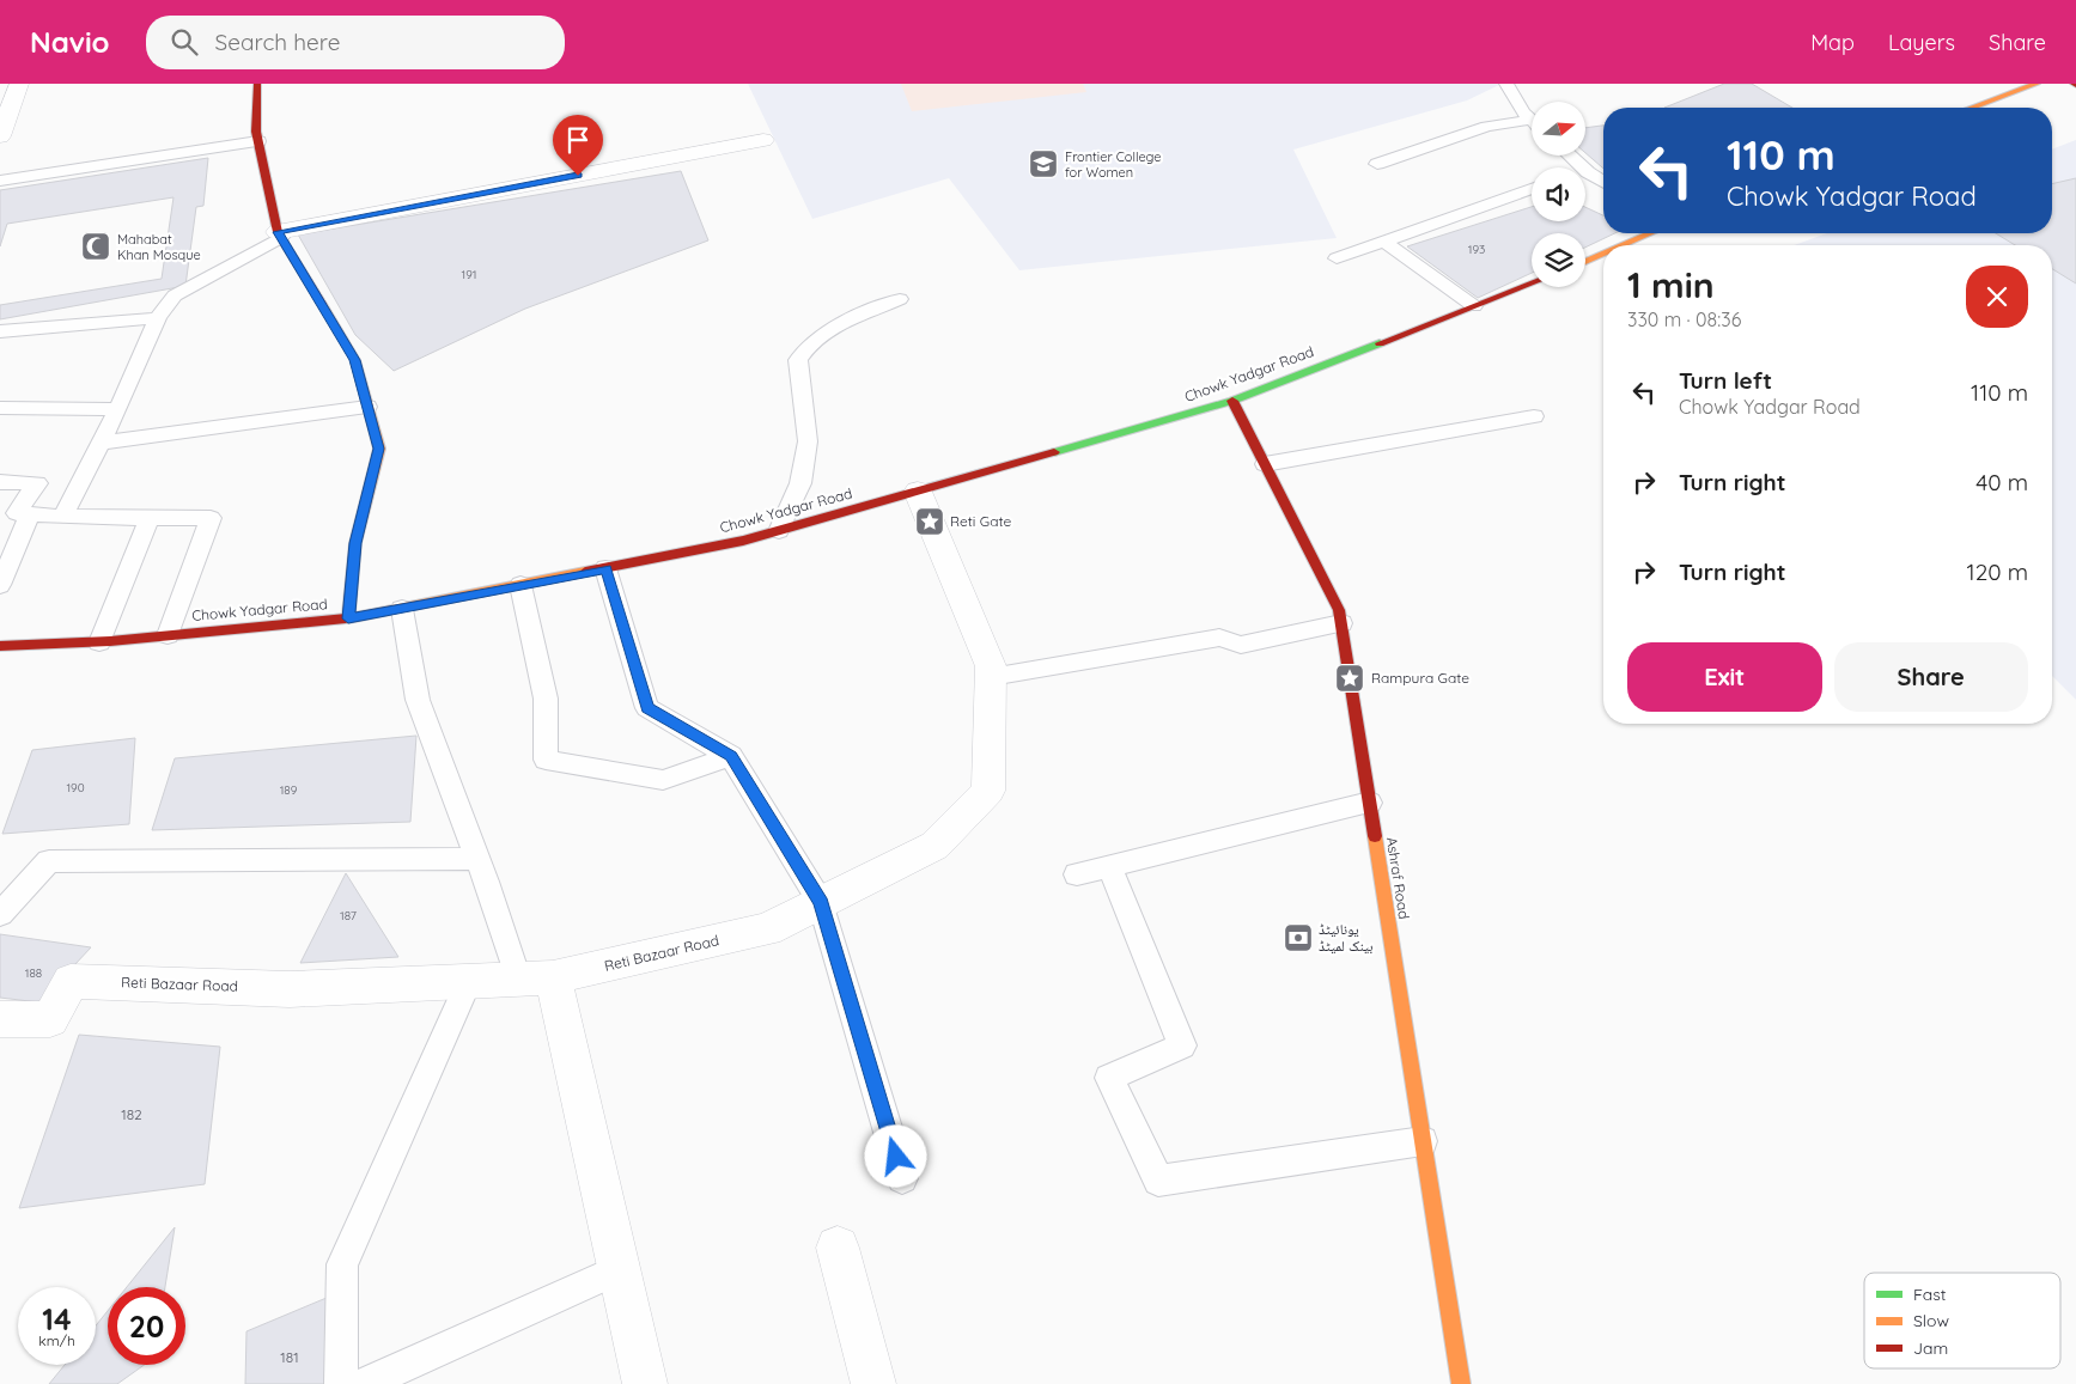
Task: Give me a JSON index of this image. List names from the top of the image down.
{
  "streets": {
    "street": ["Chowk Yadgar Road", "Ashraf Road", "Reti Bazaar Road"]
  },
  "crossings": [
    ["Chowk Yadgar Road", "Ashraf Road"],
    ["Chowk Yadgar Road", "Reti Bazaar Road"]
  ],
  "places": {
    "school or university": ["Frontier College for Women"],
    "mosque": ["Mahabat Khan Mosque"],
    "place": ["Reti Gate", "Rampura Gate"],
    "bank": ["یونائیٹڈ بینک لمیٹڈ"]
  },
  "house_numbers": [
    "193",
    "191",
    "190",
    "189",
    "187",
    "188",
    "182",
    "181"
  ],
  "legend": ["Fast", "Slow", "Jam"],
  "north": "right",
  "page": {
    "header": "Navio",
    "search": "Search here",
    "nav": ["Map", "Layers", "Share"],
    "turn": ["110 m", "Chowk Yadgar Road"],
    "heading": ["1 min", "330 m · 08:36"],
    "list": [
      {
        "name": "Turn left",
        "note": "Chowk Yadgar Road",
        "value": "110 m"
      },
      {
        "name": "Turn right",
        "value": "40 m"
      },
      {
        "name": "Turn right",
        "value": "120 m"
      }
    ],
    "buttons": ["Exit", "Share"],
    "speed": "14 km/h",
    "limit": "20"
  }
}
